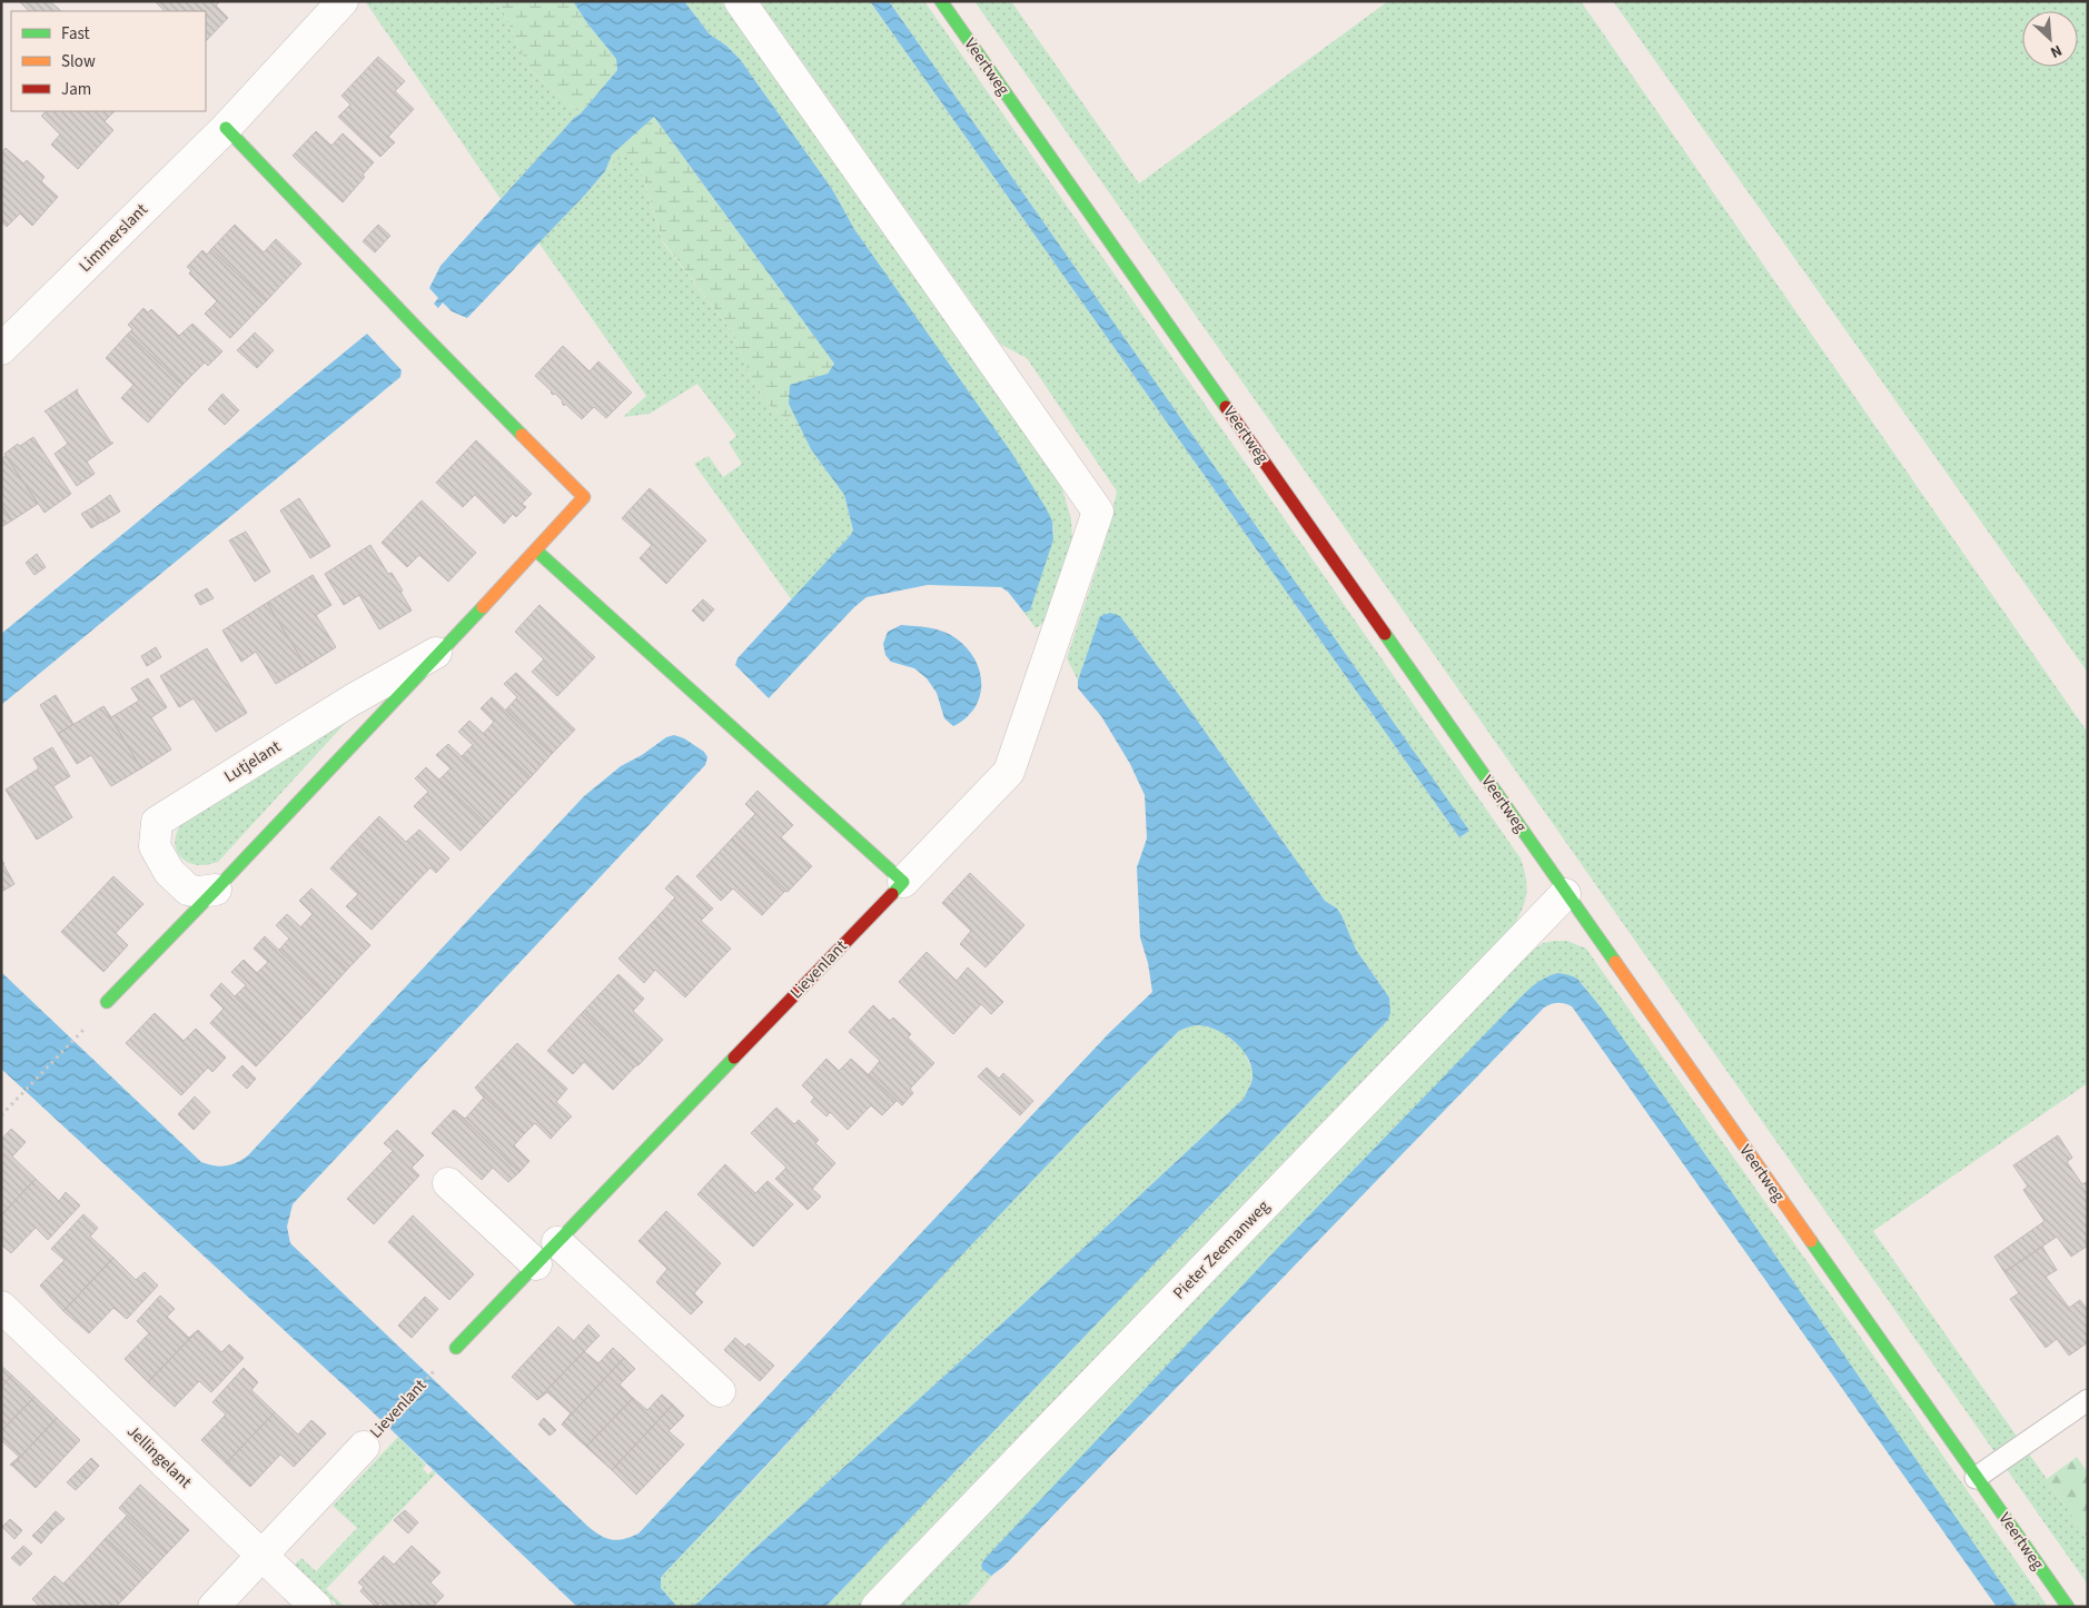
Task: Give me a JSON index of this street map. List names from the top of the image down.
{
  "streets": {
    "street": [
      "Veertweg",
      "Limmerslant",
      "Lutjelant",
      "Lievenlant",
      "Pieter Zeemanweg",
      "Jellingelant"
    ]
  },
  "crossings": [
    ["Veertweg", "Pieter Zeemanweg"],
    ["Limmerslant", "Lutjelant"],
    ["Lievenlant", "Jellingelant"]
  ],
  "legend": ["Fast", "Slow", "Jam"],
  "north": "bottom right"
}
